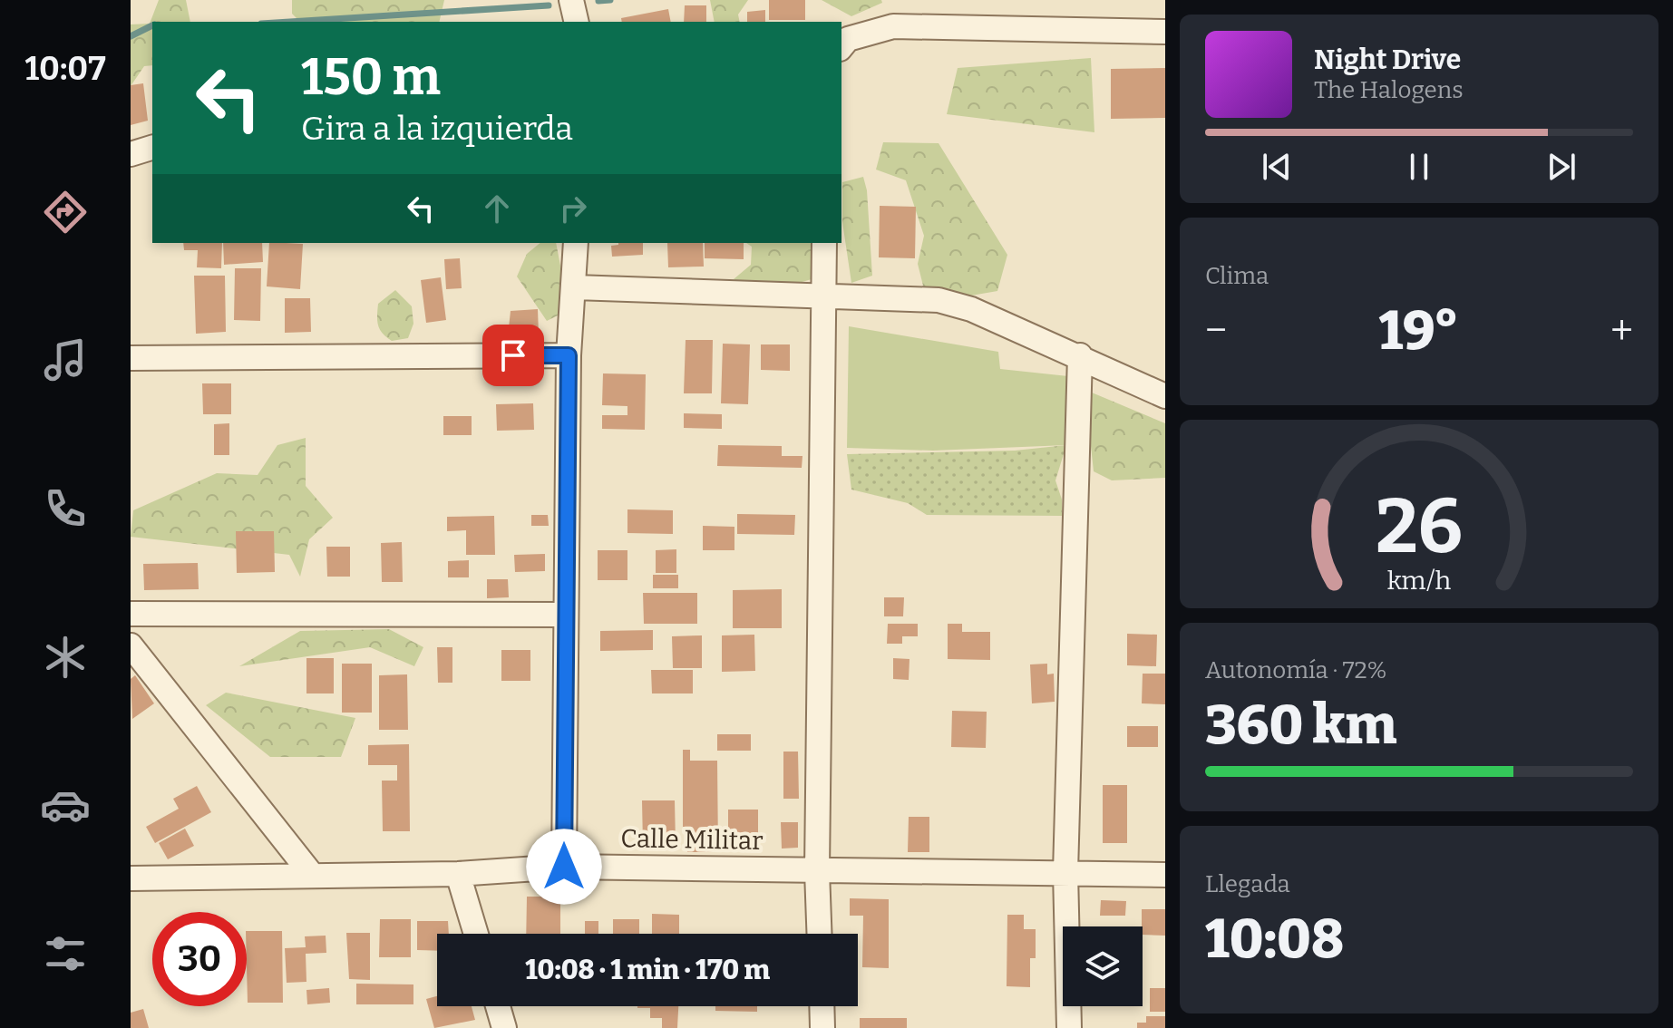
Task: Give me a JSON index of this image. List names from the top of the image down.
{
  "streets": {
    "street": ["Calle Militar"]
  },
  "page": {
    "tabs": "10:07",
    "turn": ["150 m", "Gira a la izquierda"],
    "song": ["Night Drive", "The Halogens"],
    "tile": [
      "Clima",
      ["Autonomía · 72%", "360 km"],
      ["Llegada", "10:08"]
    ],
    "heat": ["−", "19°", "+"],
    "limit": "30",
    "trip": "10:08 · 1 min · 170 m",
    "gauge": ["26", "km/h"]
  }
}
